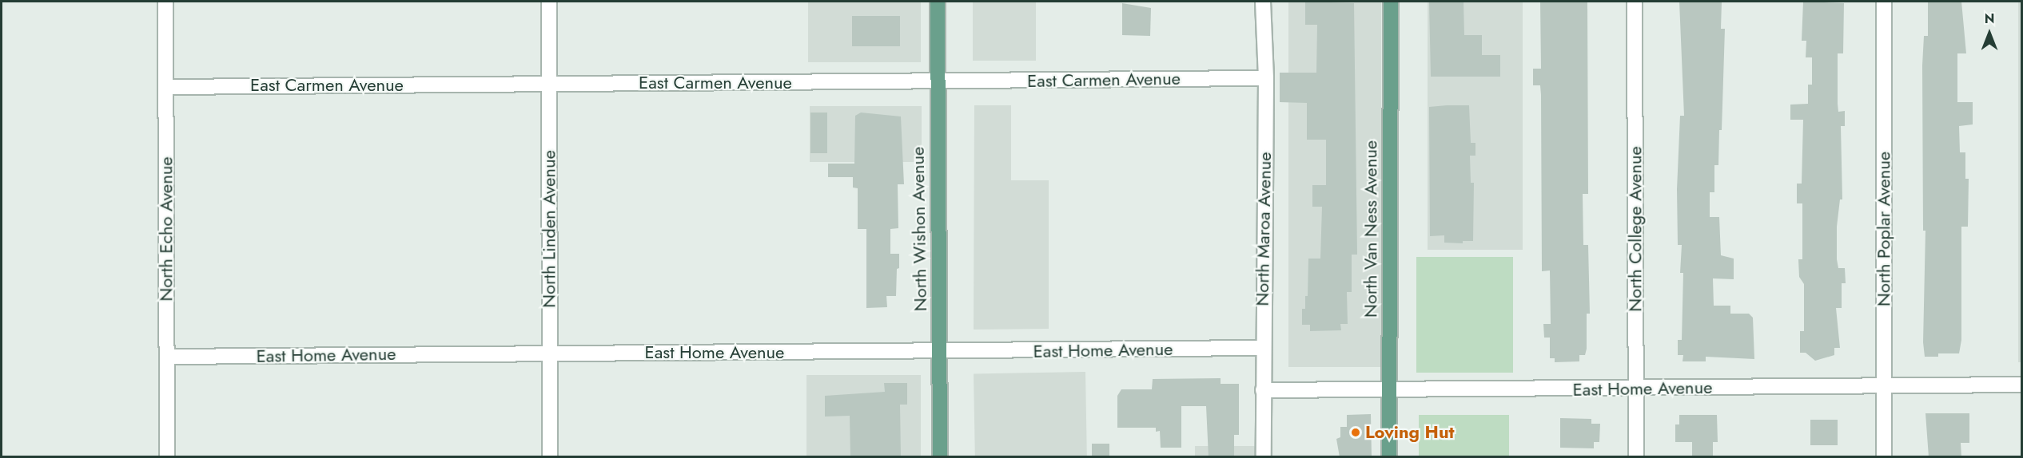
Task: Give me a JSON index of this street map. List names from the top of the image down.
{
  "streets": {
    "main road": ["North Wishon Avenue", "North Van Ness Avenue"],
    "street": [
      "East Carmen Avenue",
      "North Echo Avenue",
      "North Linden Avenue",
      "North Maroa Avenue",
      "North College Avenue",
      "North Poplar Avenue",
      "East Home Avenue"
    ]
  },
  "crossings": [
    ["East Carmen Avenue", "North Echo Avenue"],
    ["East Carmen Avenue", "North Linden Avenue"],
    ["East Carmen Avenue", "North Wishon Avenue"],
    ["East Carmen Avenue", "North Maroa Avenue"],
    ["North Echo Avenue", "East Home Avenue"],
    ["North Linden Avenue", "East Home Avenue"],
    ["North Wishon Avenue", "East Home Avenue"],
    ["North Maroa Avenue", "East Home Avenue"],
    ["North Van Ness Avenue", "East Home Avenue"],
    ["North College Avenue", "East Home Avenue"],
    ["North Poplar Avenue", "East Home Avenue"]
  ],
  "places": ["Loving Hut"],
  "north": "top"
}
